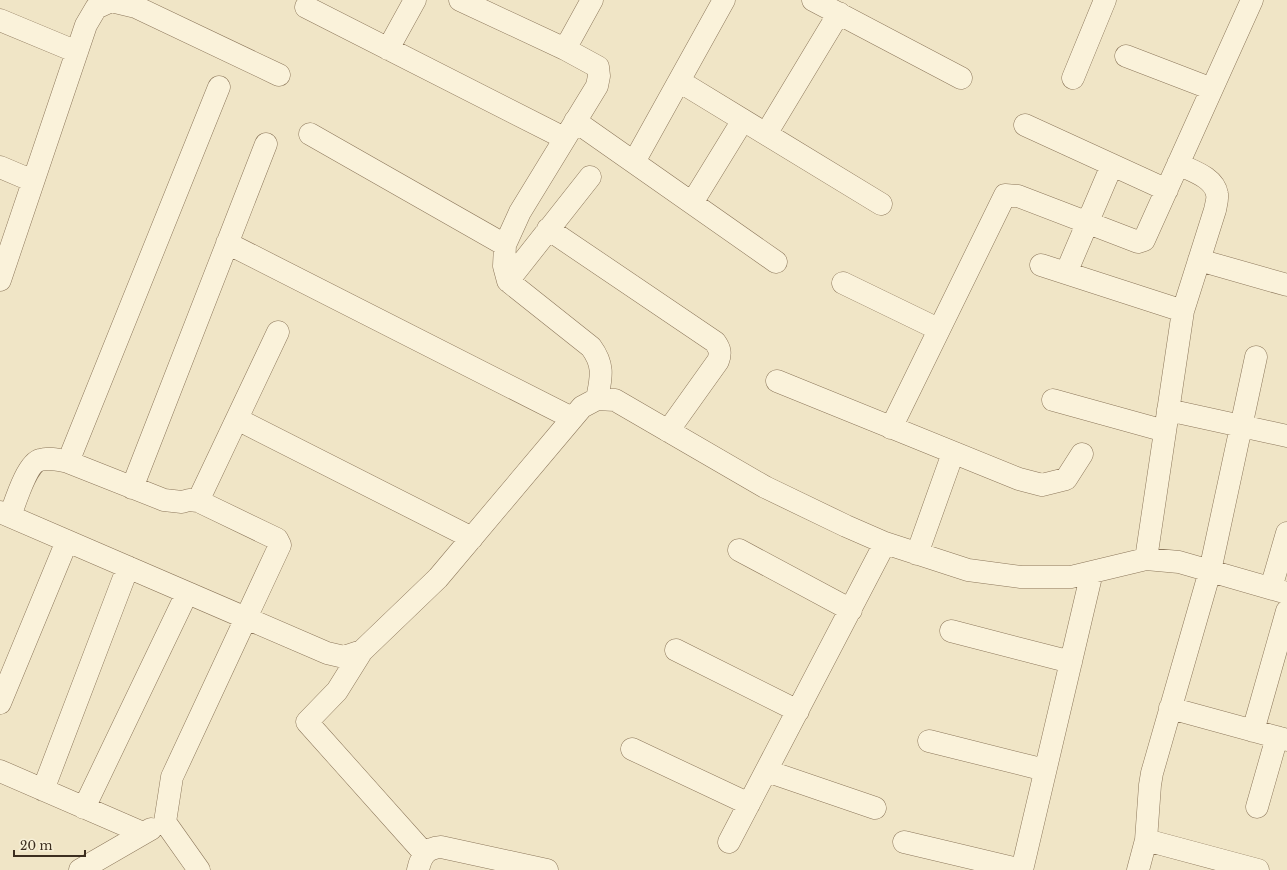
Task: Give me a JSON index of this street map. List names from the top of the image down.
{
  "scale_bar": "20 m"
}
